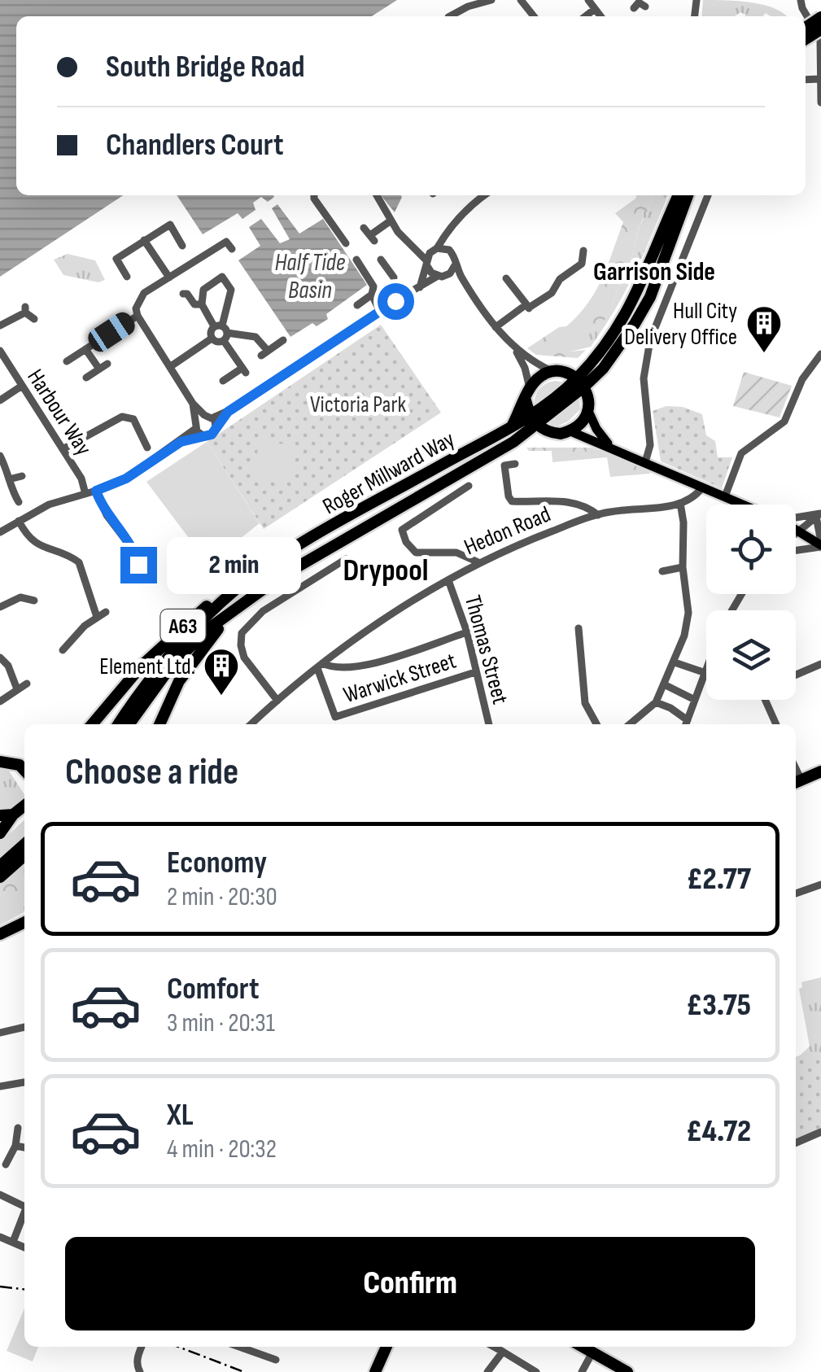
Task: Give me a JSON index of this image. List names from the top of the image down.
{
  "streets": {
    "highway": ["Roger Millward Way", "A63"],
    "street": [
      "Harbour Way",
      "Hedon Road",
      "Thomas Street",
      "Warwick Street"
    ]
  },
  "crossings": [
    ["Roger Millward Way", "A63"],
    ["Hedon Road", "Thomas Street"],
    ["Hedon Road", "Warwick Street"],
    ["Thomas Street", "Warwick Street"]
  ],
  "districts": ["Garrison Side", "Drypool"],
  "water": ["Half Tide Basin"],
  "parks": ["Victoria Park"],
  "places": {
    "building": ["Hull City Delivery Office", "Element Ltd."]
  },
  "page": {
    "banner": ["South Bridge Road", "Chandlers Court"],
    "bubble": "2 min",
    "heading": "Choose a ride",
    "list": [
      {
        "name": "Economy",
        "note": "2 min · 20:30",
        "value": "£2.77"
      },
      {
        "name": "Comfort",
        "note": "3 min · 20:31",
        "value": "£3.75"
      },
      {
        "name": "XL",
        "note": "4 min · 20:32",
        "value": "£4.72"
      }
    ],
    "buttons": "Confirm"
  }
}
